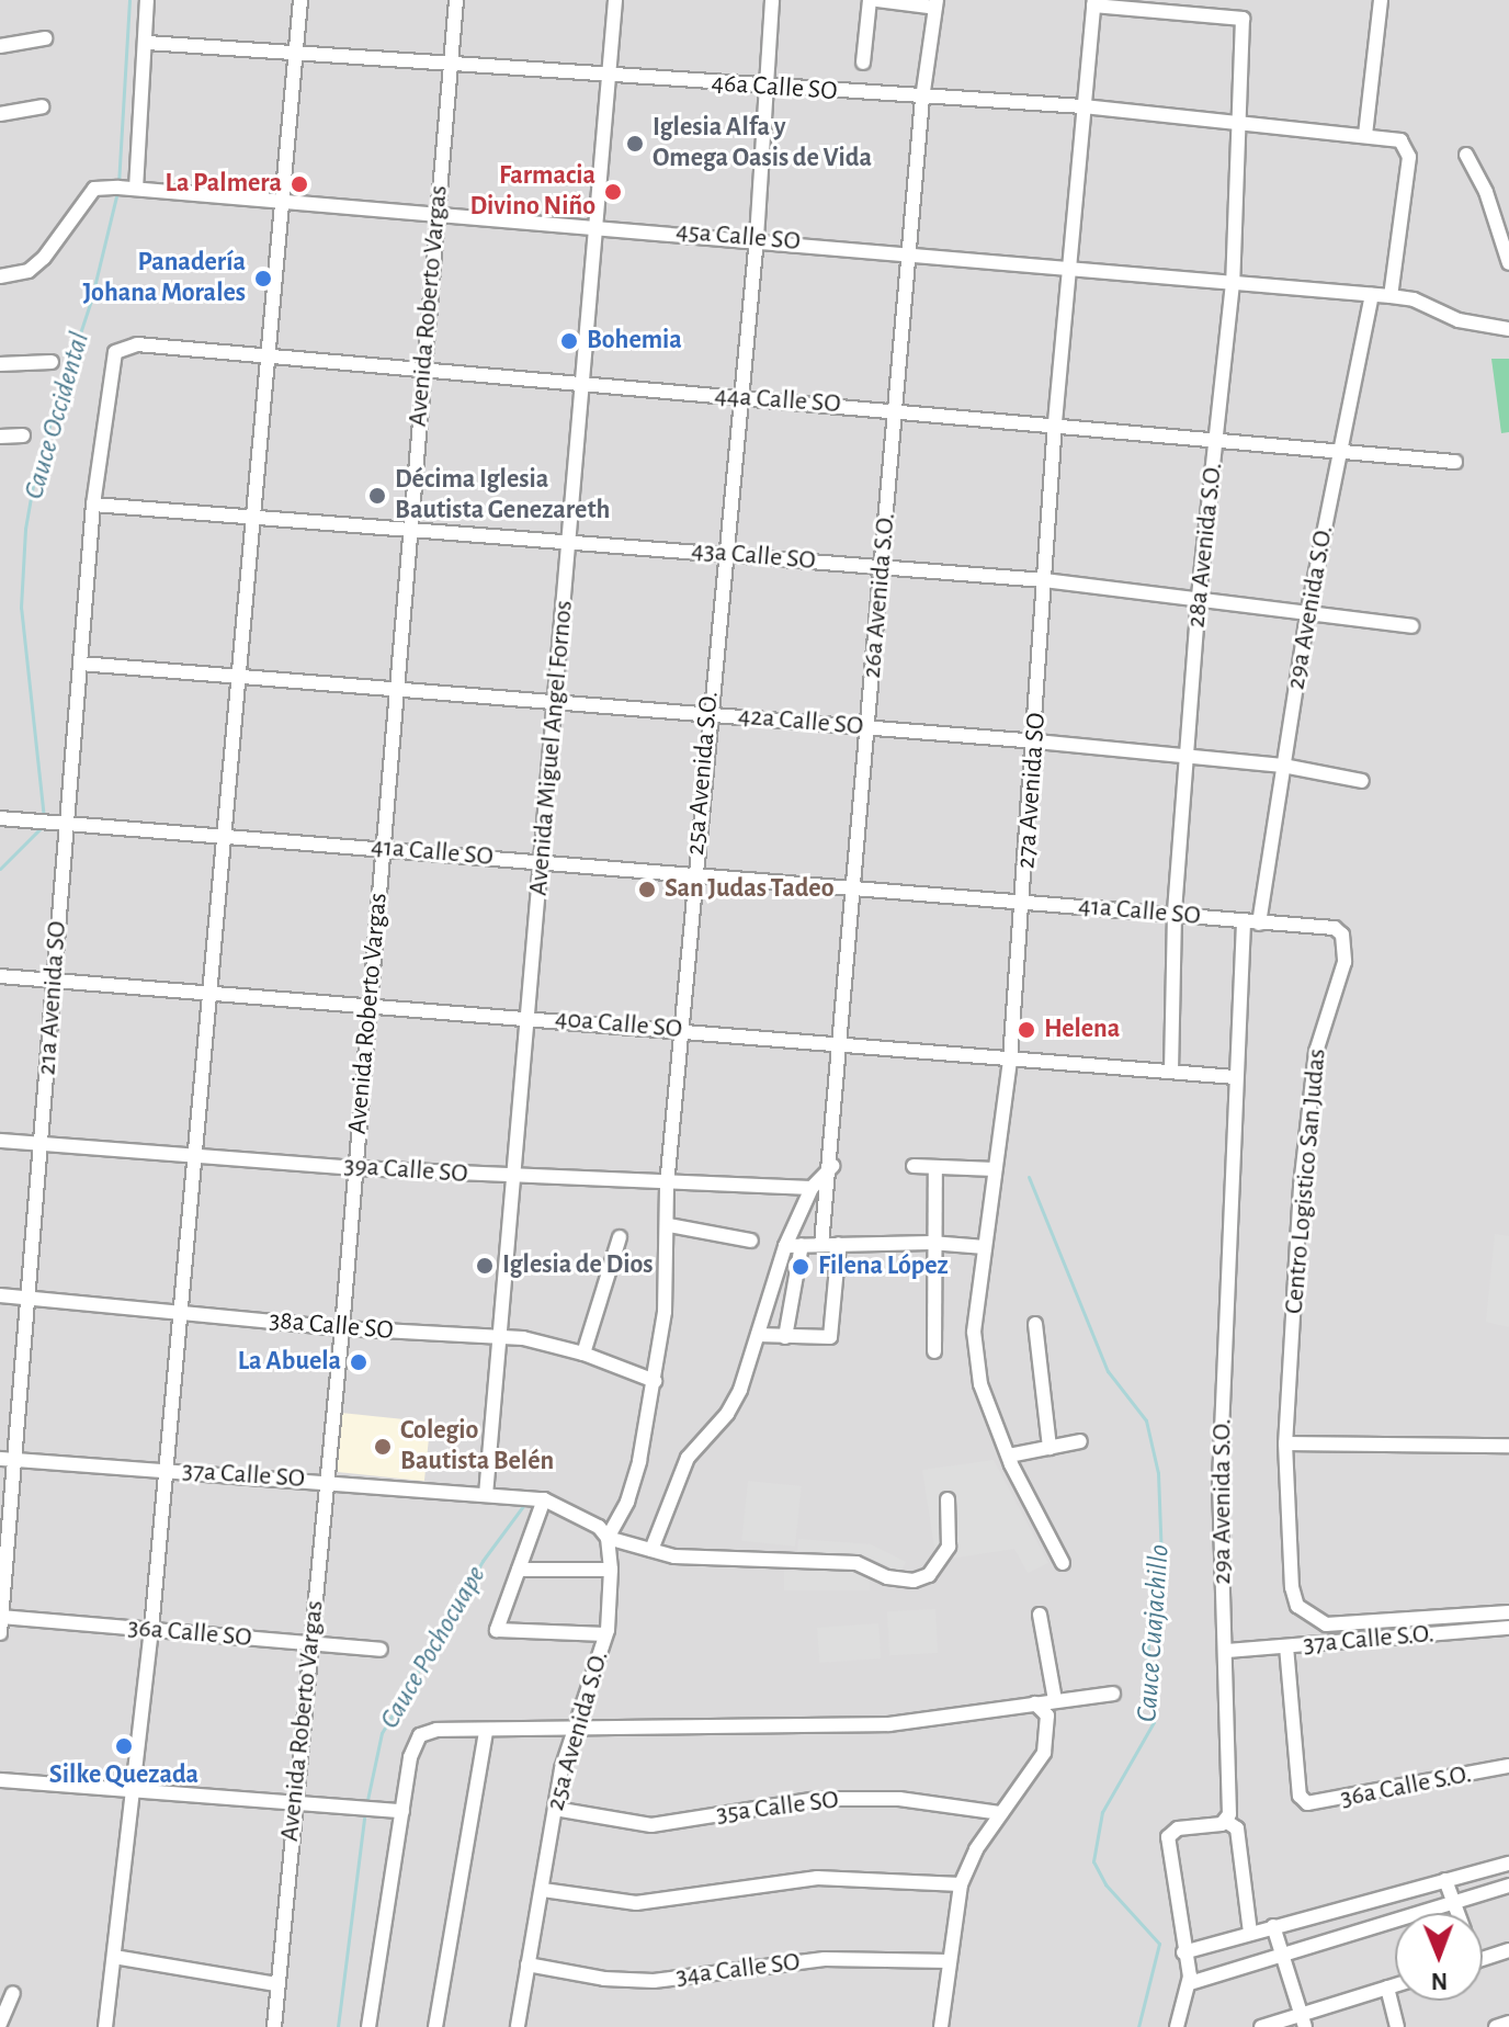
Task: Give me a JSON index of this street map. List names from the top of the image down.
{
  "streets": {
    "street": [
      "46a Calle SO",
      "45a Calle SO",
      "Avenida Roberto Vargas",
      "44a Calle SO",
      "28a Avenida S.O.",
      "43a Calle SO",
      "26a Avenida S.O.",
      "29a Avenida S.O.",
      "42a Calle SO",
      "Avenida Miguel Angel Fornos",
      "25a Avenida S.O.",
      "27a Avenida SO",
      "41a Calle SO",
      "21a Avenida SO",
      "40a Calle SO",
      "39a Calle SO",
      "Centro Logistico San Judas",
      "38a Calle SO",
      "37a Calle SO",
      "36a Calle SO",
      "37a Calle S.O.",
      "36a Calle S.O.",
      "35a Calle SO",
      "34a Calle SO"
    ]
  },
  "crossings": [
    ["46a Calle SO", "45a Calle SO"],
    ["46a Calle SO", "Avenida Roberto Vargas"],
    ["46a Calle SO", "28a Avenida S.O."],
    ["46a Calle SO", "26a Avenida S.O."],
    ["46a Calle SO", "Avenida Miguel Angel Fornos"],
    ["46a Calle SO", "25a Avenida S.O."],
    ["46a Calle SO", "27a Avenida SO"],
    ["45a Calle SO", "Avenida Roberto Vargas"],
    ["45a Calle SO", "28a Avenida S.O."],
    ["45a Calle SO", "26a Avenida S.O."],
    ["45a Calle SO", "29a Avenida S.O."],
    ["45a Calle SO", "Avenida Miguel Angel Fornos"],
    ["45a Calle SO", "25a Avenida S.O."],
    ["45a Calle SO", "27a Avenida SO"],
    ["Avenida Roberto Vargas", "44a Calle SO"],
    ["Avenida Roberto Vargas", "43a Calle SO"],
    ["Avenida Roberto Vargas", "42a Calle SO"],
    ["Avenida Roberto Vargas", "41a Calle SO"],
    ["Avenida Roberto Vargas", "40a Calle SO"],
    ["Avenida Roberto Vargas", "39a Calle SO"],
    ["Avenida Roberto Vargas", "38a Calle SO"],
    ["Avenida Roberto Vargas", "37a Calle SO"],
    ["Avenida Roberto Vargas", "36a Calle SO"],
    ["44a Calle SO", "28a Avenida S.O."],
    ["44a Calle SO", "26a Avenida S.O."],
    ["44a Calle SO", "29a Avenida S.O."],
    ["44a Calle SO", "Avenida Miguel Angel Fornos"],
    ["44a Calle SO", "25a Avenida S.O."],
    ["44a Calle SO", "27a Avenida SO"],
    ["44a Calle SO", "21a Avenida SO"],
    ["28a Avenida S.O.", "43a Calle SO"],
    ["28a Avenida S.O.", "42a Calle SO"],
    ["28a Avenida S.O.", "27a Avenida SO"],
    ["28a Avenida S.O.", "41a Calle SO"],
    ["28a Avenida S.O.", "40a Calle SO"],
    ["43a Calle SO", "26a Avenida S.O."],
    ["43a Calle SO", "29a Avenida S.O."],
    ["43a Calle SO", "Avenida Miguel Angel Fornos"],
    ["43a Calle SO", "25a Avenida S.O."],
    ["43a Calle SO", "27a Avenida SO"],
    ["43a Calle SO", "21a Avenida SO"],
    ["26a Avenida S.O.", "42a Calle SO"],
    ["26a Avenida S.O.", "41a Calle SO"],
    ["26a Avenida S.O.", "40a Calle SO"],
    ["29a Avenida S.O.", "42a Calle SO"],
    ["29a Avenida S.O.", "41a Calle SO"],
    ["29a Avenida S.O.", "40a Calle SO"],
    ["29a Avenida S.O.", "37a Calle S.O."],
    ["42a Calle SO", "Avenida Miguel Angel Fornos"],
    ["42a Calle SO", "25a Avenida S.O."],
    ["42a Calle SO", "27a Avenida SO"],
    ["42a Calle SO", "21a Avenida SO"],
    ["Avenida Miguel Angel Fornos", "41a Calle SO"],
    ["Avenida Miguel Angel Fornos", "40a Calle SO"],
    ["Avenida Miguel Angel Fornos", "39a Calle SO"],
    ["Avenida Miguel Angel Fornos", "38a Calle SO"],
    ["Avenida Miguel Angel Fornos", "37a Calle SO"],
    ["25a Avenida S.O.", "41a Calle SO"],
    ["25a Avenida S.O.", "40a Calle SO"],
    ["25a Avenida S.O.", "39a Calle SO"],
    ["25a Avenida S.O.", "38a Calle SO"],
    ["25a Avenida S.O.", "35a Calle SO"],
    ["25a Avenida S.O.", "34a Calle SO"],
    ["27a Avenida SO", "41a Calle SO"],
    ["27a Avenida SO", "40a Calle SO"],
    ["41a Calle SO", "21a Avenida SO"],
    ["41a Calle SO", "Centro Logistico San Judas"],
    ["21a Avenida SO", "40a Calle SO"],
    ["21a Avenida SO", "39a Calle SO"],
    ["21a Avenida SO", "38a Calle SO"],
    ["21a Avenida SO", "37a Calle SO"],
    ["21a Avenida SO", "36a Calle SO"],
    ["37a Calle S.O.", "36a Calle S.O."]
  ],
  "water": ["Cauce Occidental", "Cauce Cuajachillo", "Cauce Pochocuape"],
  "places": [
    "Iglesia Alfa y Omega Oasis de Vida",
    "La Palmera",
    "Farmacia Divino Niño",
    "Panadería Johana Morales",
    "Bohemia",
    "Décima Iglesia Bautista Genezareth",
    "San Judas Tadeo",
    "Helena",
    "Iglesia de Dios",
    "Filena López",
    "La Abuela",
    "Colegio Bautista Belén",
    "Silke Quezada"
  ],
  "north": "bottom"
}
